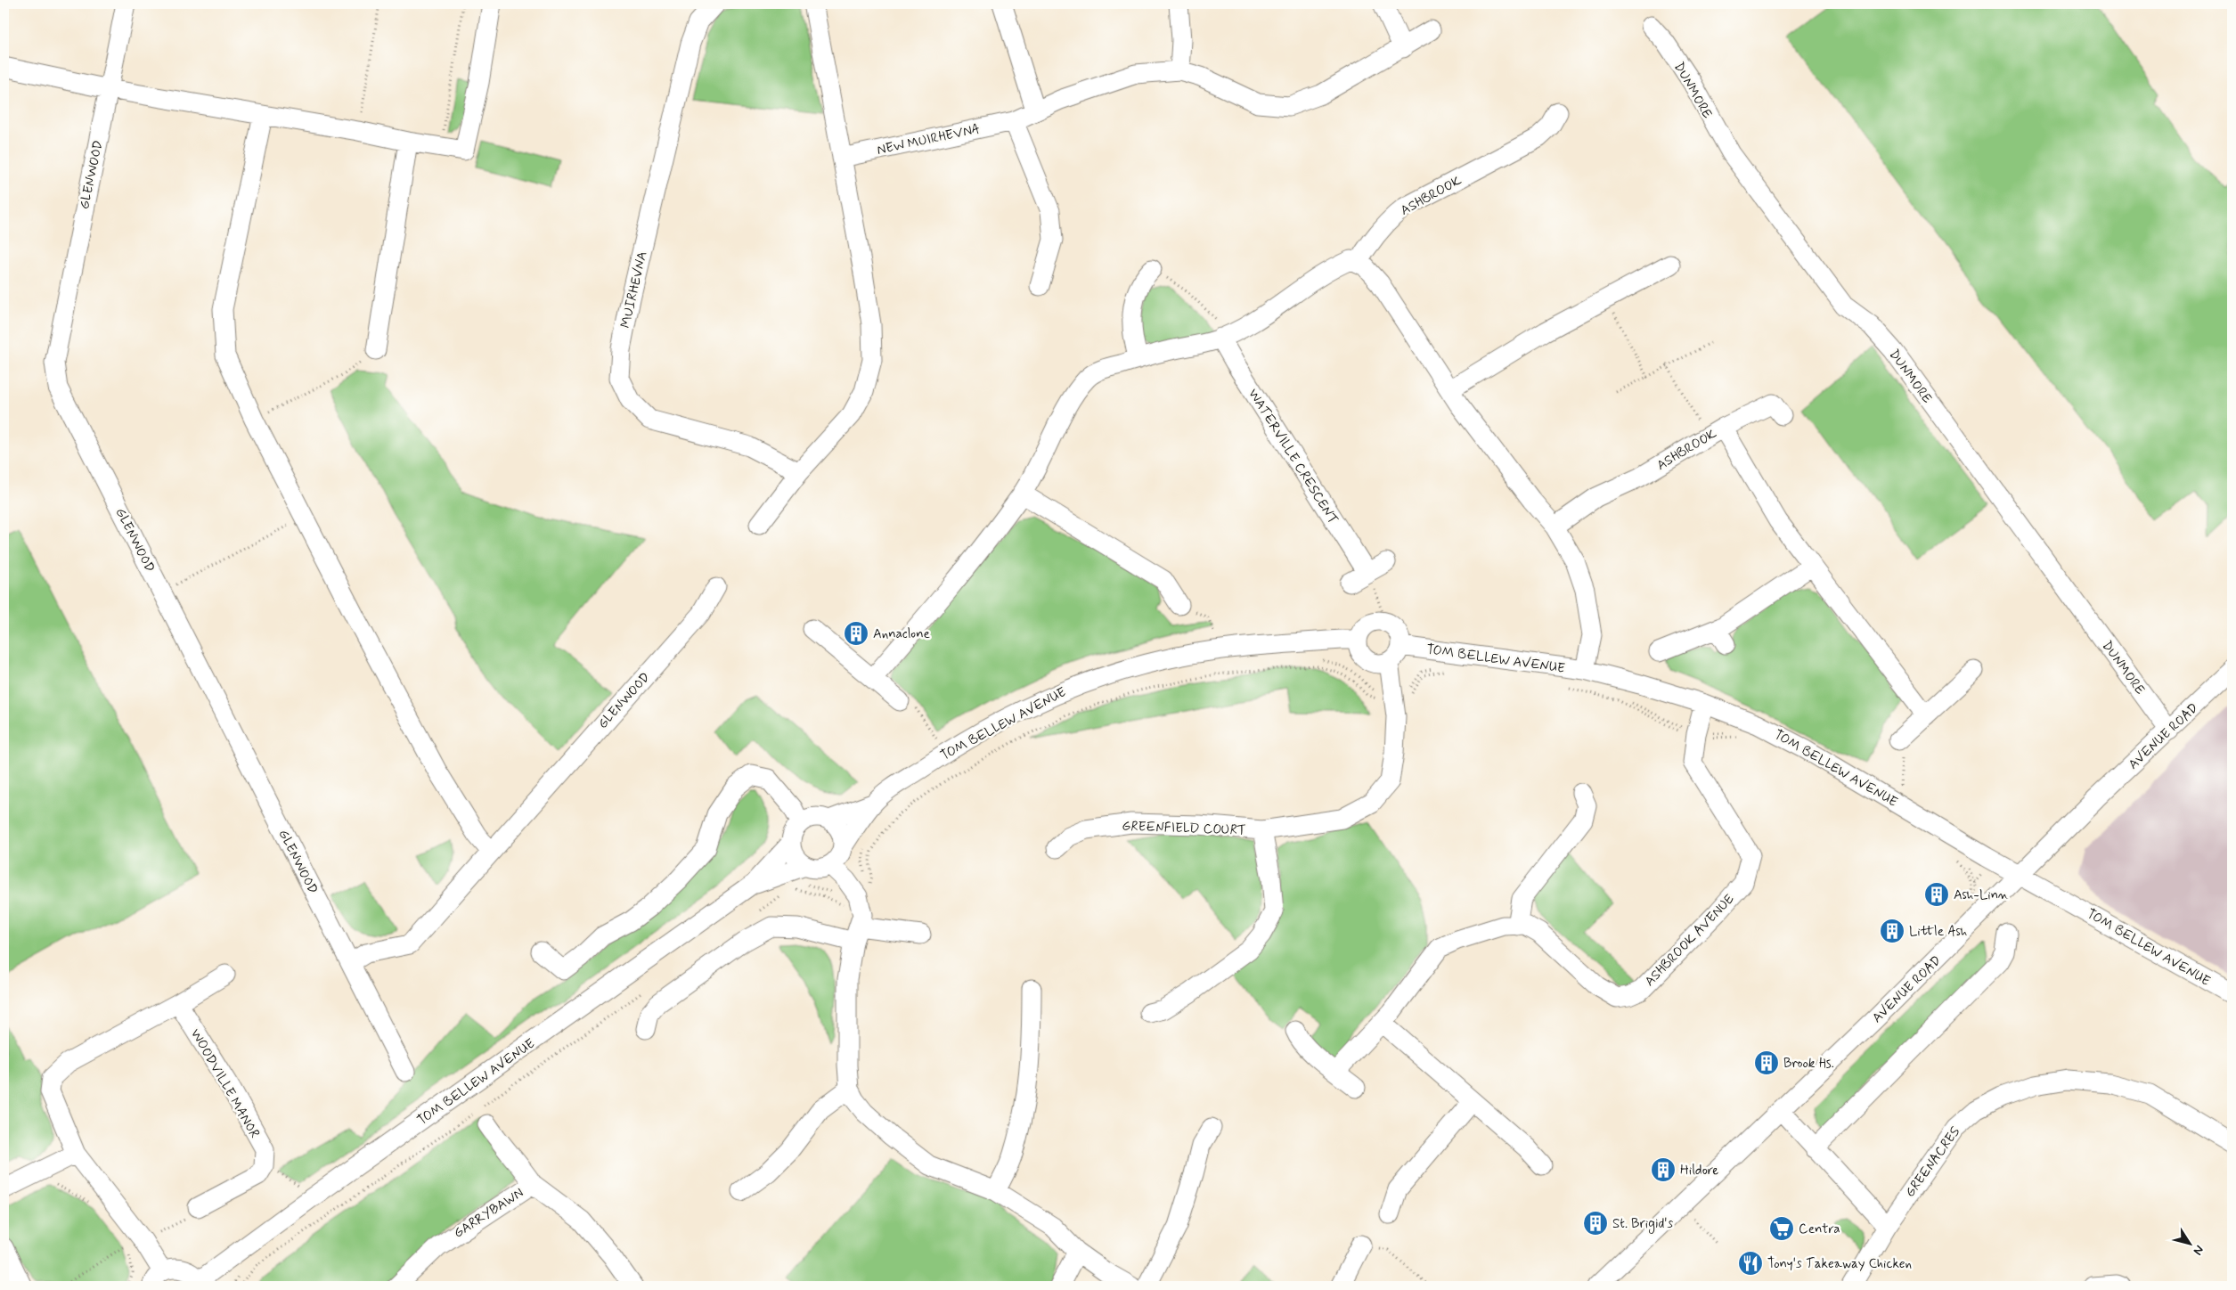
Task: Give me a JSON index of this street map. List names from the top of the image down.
{
  "streets": {
    "street": [
      "DUNMORE",
      "NEW MUIRHEVNA",
      "GLENWOOD",
      "ASHBROOK",
      "MUIRHEVNA",
      "WATERVILLE CRESCENT",
      "TOM BELLEW AVENUE",
      "AVENUE ROAD",
      "GREENFIELD COURT",
      "ASHBROOK AVENUE",
      "WOODVILLE MANOR",
      "GREENACRES",
      "GARRYBAWN"
    ]
  },
  "crossings": [
    ["DUNMORE", "AVENUE ROAD"],
    ["TOM BELLEW AVENUE", "AVENUE ROAD"],
    ["TOM BELLEW AVENUE", "GREENFIELD COURT"],
    ["TOM BELLEW AVENUE", "ASHBROOK AVENUE"]
  ],
  "places": {
    "building": [
      "Annaclone",
      "Ash-Linn",
      "Little Ash",
      "Brook Hs.",
      "Hildore",
      "St. Brigid's"
    ],
    "supermarket": ["Centra"],
    "restaurant": ["Tony's Takeaway Chicken"]
  },
  "north": "bottom right"
}
